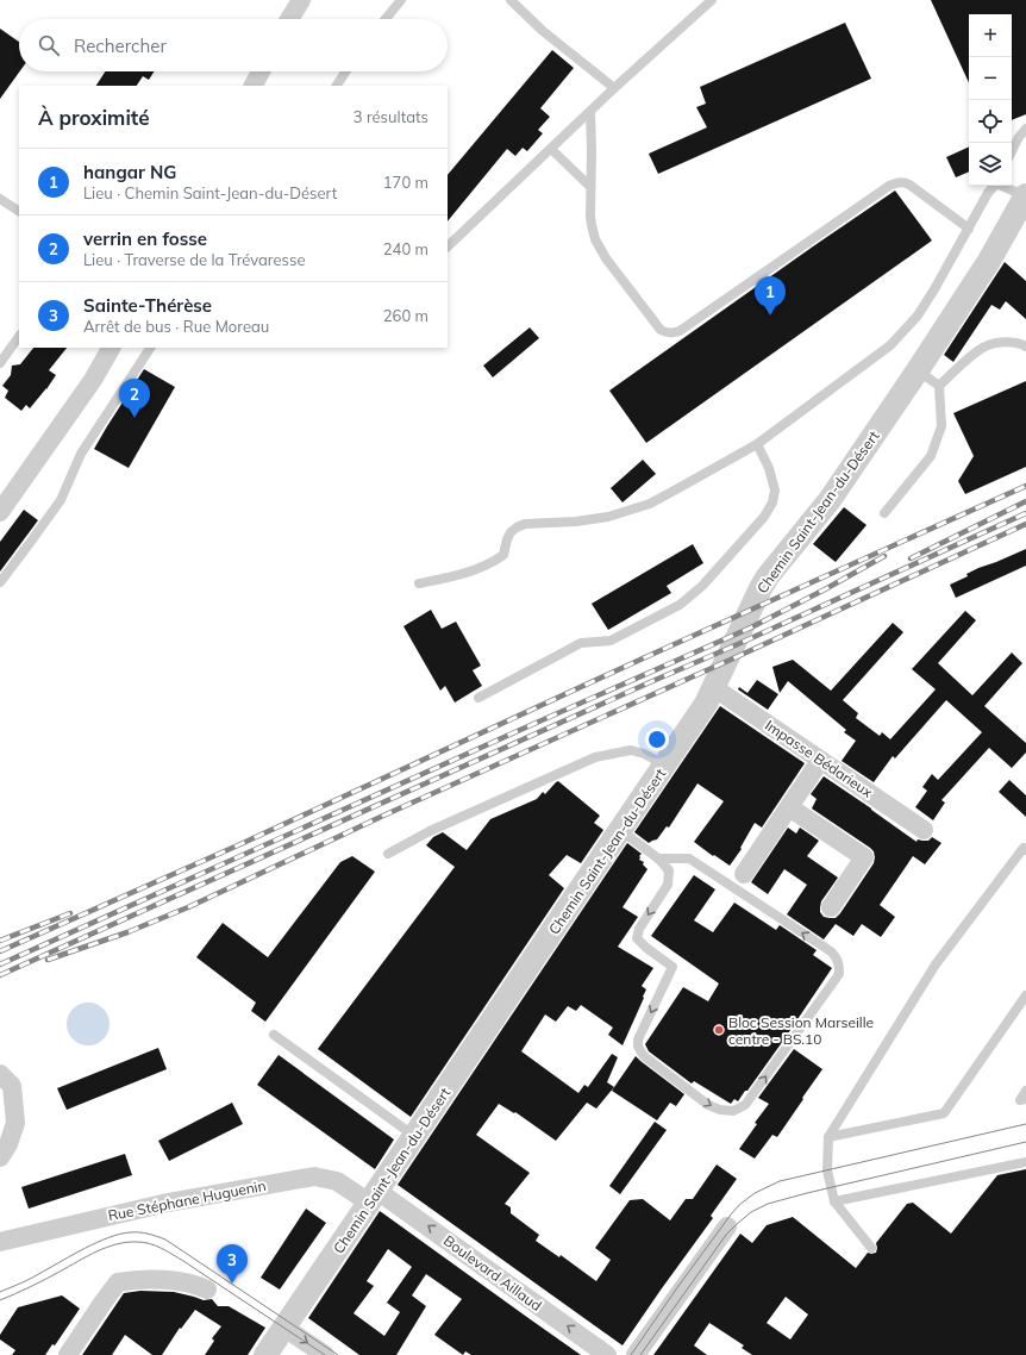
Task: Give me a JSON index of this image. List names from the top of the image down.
{
  "streets": {
    "street": [
      "Chemin Saint-Jean-du-Désert",
      "Impasse Bédarieux",
      "Rue Stéphane Huguenin",
      "Boulevard Aillaud"
    ]
  },
  "crossings": [
    ["Chemin Saint-Jean-du-Désert", "Impasse Bédarieux"],
    ["Chemin Saint-Jean-du-Désert", "Rue Stéphane Huguenin"],
    ["Chemin Saint-Jean-du-Désert", "Boulevard Aillaud"],
    ["Rue Stéphane Huguenin", "Boulevard Aillaud"]
  ],
  "one_way": ["Boulevard Aillaud"],
  "places": ["Bloc Session Marseille centre - BS.10"],
  "page": {
    "map_buttons": ["+", "−"],
    "search": "Rechercher",
    "heading": ["À proximité", "3 résultats"],
    "list": [
      {
        "mark": "1",
        "name": "hangar NG",
        "note": "Lieu · Chemin Saint-Jean-du-Désert",
        "value": "170 m"
      },
      {
        "mark": "2",
        "name": "verrin en fosse",
        "note": "Lieu · Traverse de la Trévaresse",
        "value": "240 m"
      },
      {
        "mark": "3",
        "name": "Sainte-Thérèse",
        "note": "Arrêt de bus · Rue Moreau",
        "value": "260 m"
      }
    ],
    "pins": ["1", "2", "3"]
  }
}
